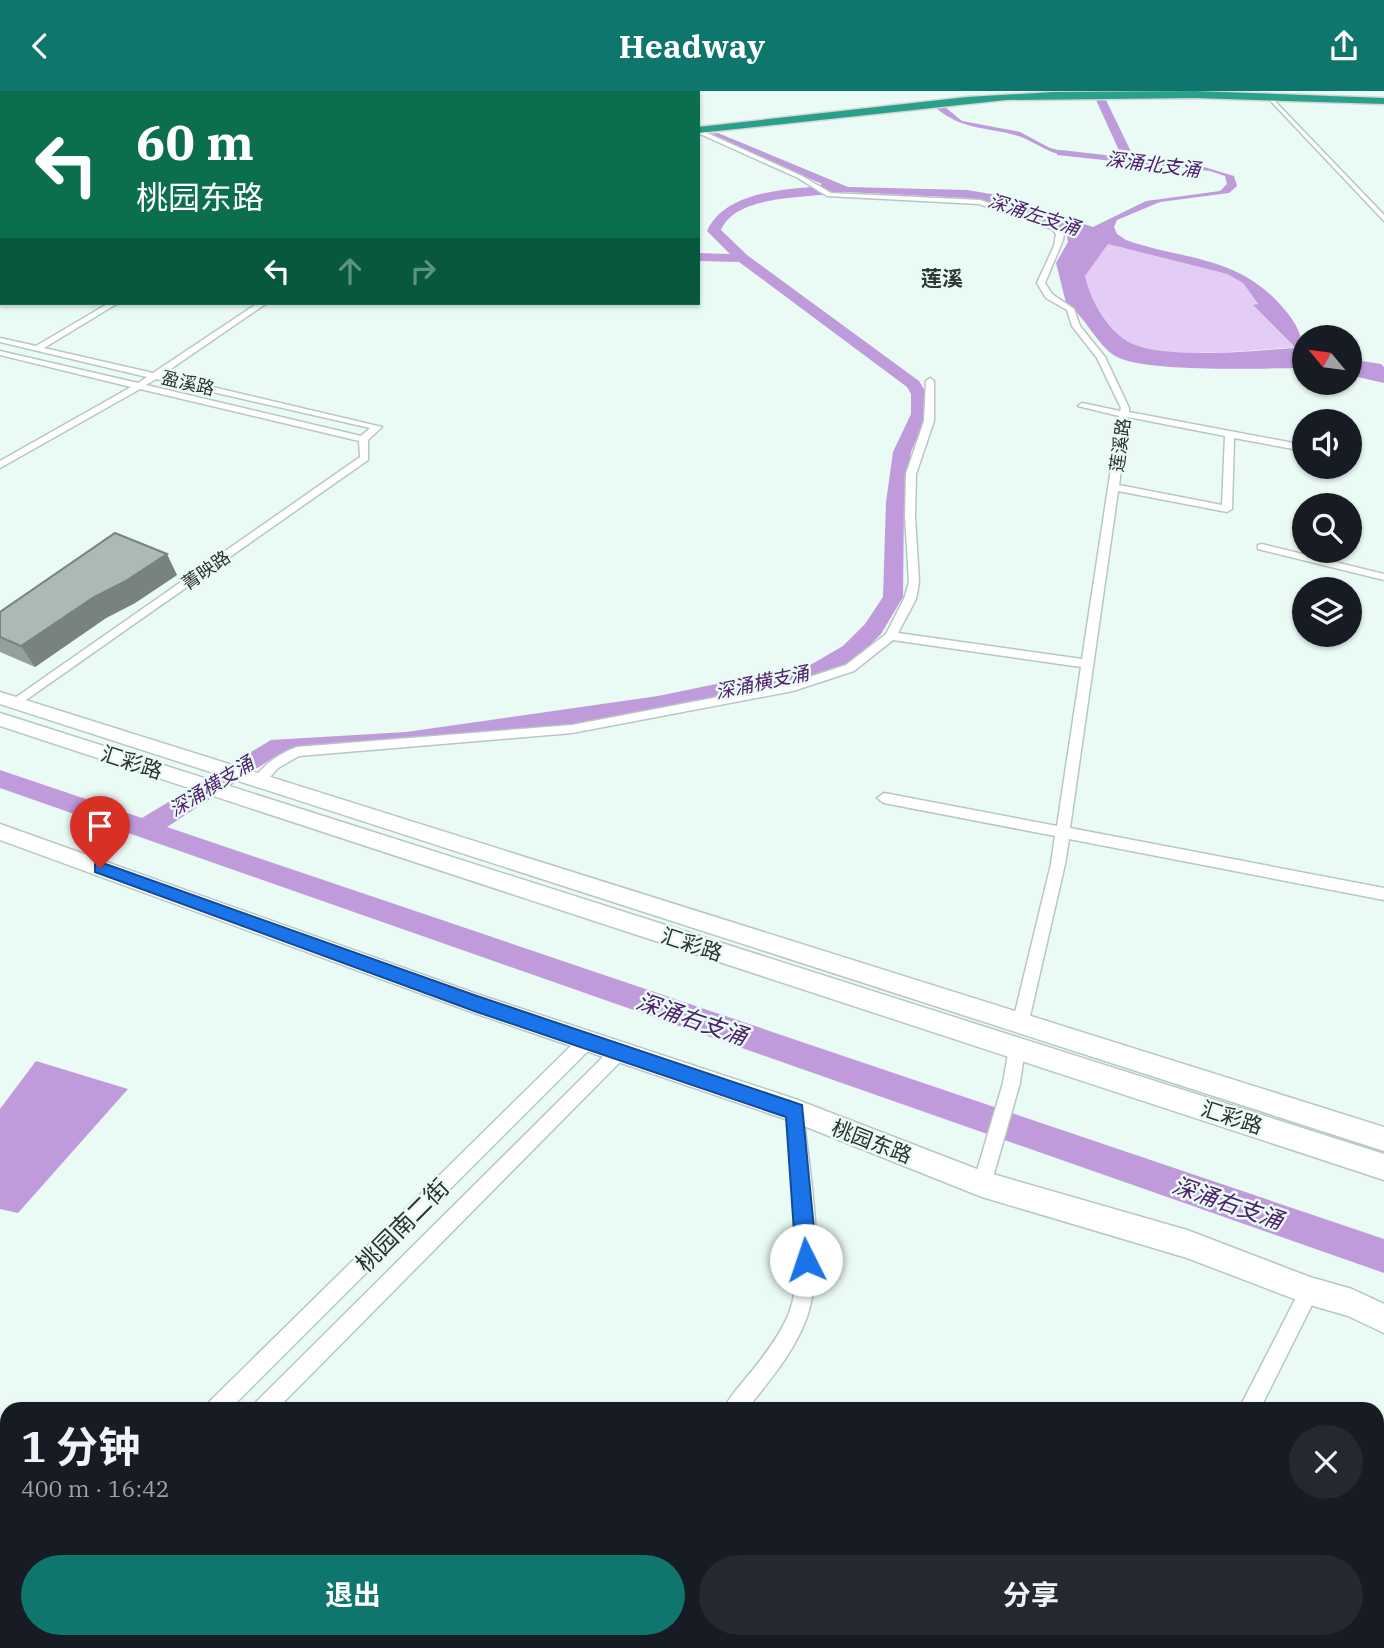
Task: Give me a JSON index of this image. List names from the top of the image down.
{
  "streets": {
    "street": [
      "盈溪路",
      "莲溪路",
      "菁映路",
      "汇彩路",
      "桃园东路",
      "桃园南二街"
    ]
  },
  "crossings": [
    ["盈溪路", "菁映路"],
    ["莲溪路", "汇彩路"],
    ["莲溪路", "桃园东路"],
    ["菁映路", "汇彩路"],
    ["桃园东路", "桃园南二街"]
  ],
  "districts": ["莲溪"],
  "water": [
    "深涌北支涌",
    "深涌左支涌",
    "深涌横支涌",
    "深涌右支涌"
  ],
  "north": "top left",
  "page": {
    "header": "Headway",
    "turn": ["60 m", "桃园东路"],
    "heading": ["1 分钟", "400 m · 16:42"],
    "buttons": ["退出", "分享"]
  }
}
